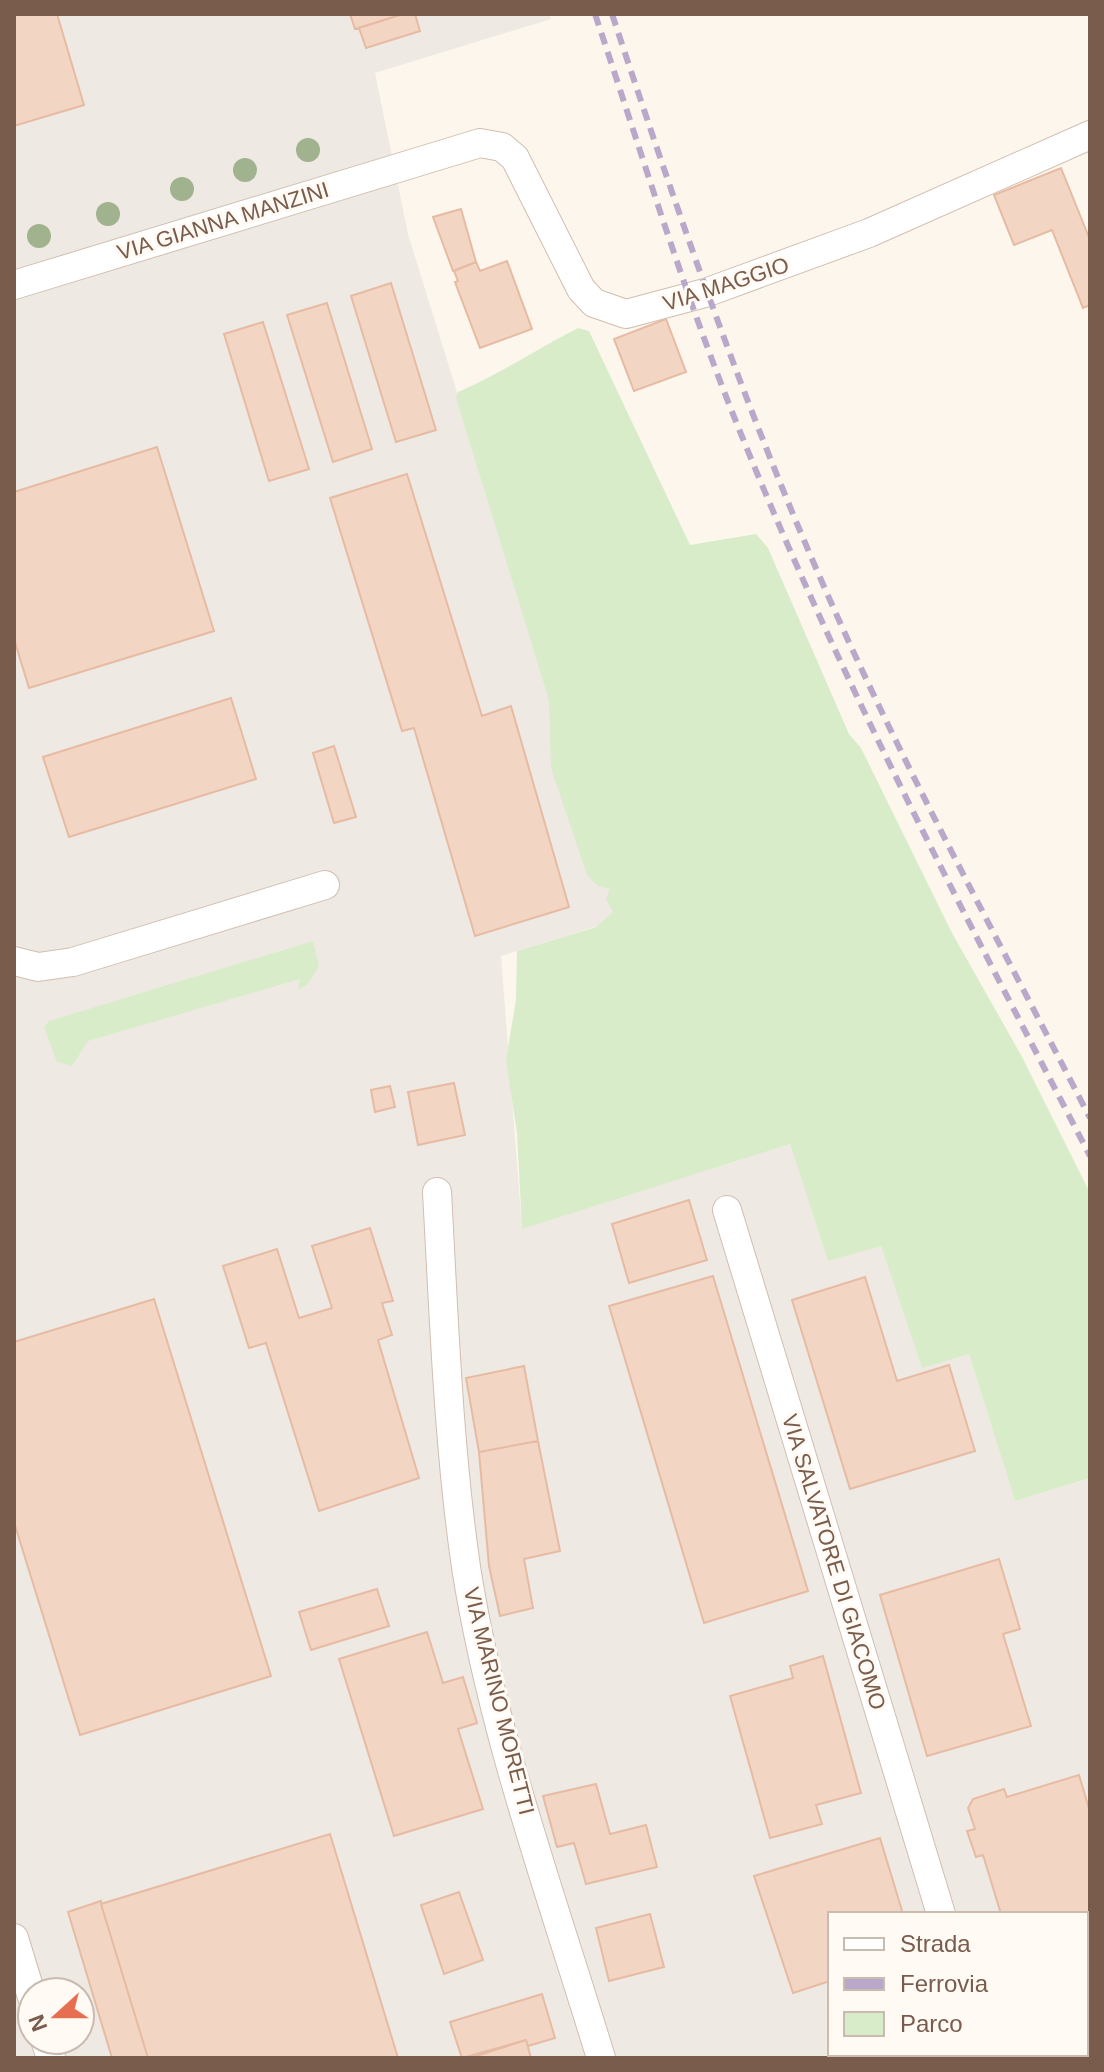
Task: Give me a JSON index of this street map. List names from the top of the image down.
{
  "streets": {
    "street": [
      "VIA GIANNA MANZINI",
      "VIA MAGGIO",
      "VIA SALVATORE DI GIACOMO",
      "VIA MARINO MORETTI"
    ]
  },
  "crossings": [
    ["VIA GIANNA MANZINI", "VIA MAGGIO"]
  ],
  "legend": ["Strada", "Ferrovia", "Parco"],
  "north": "left"
}
